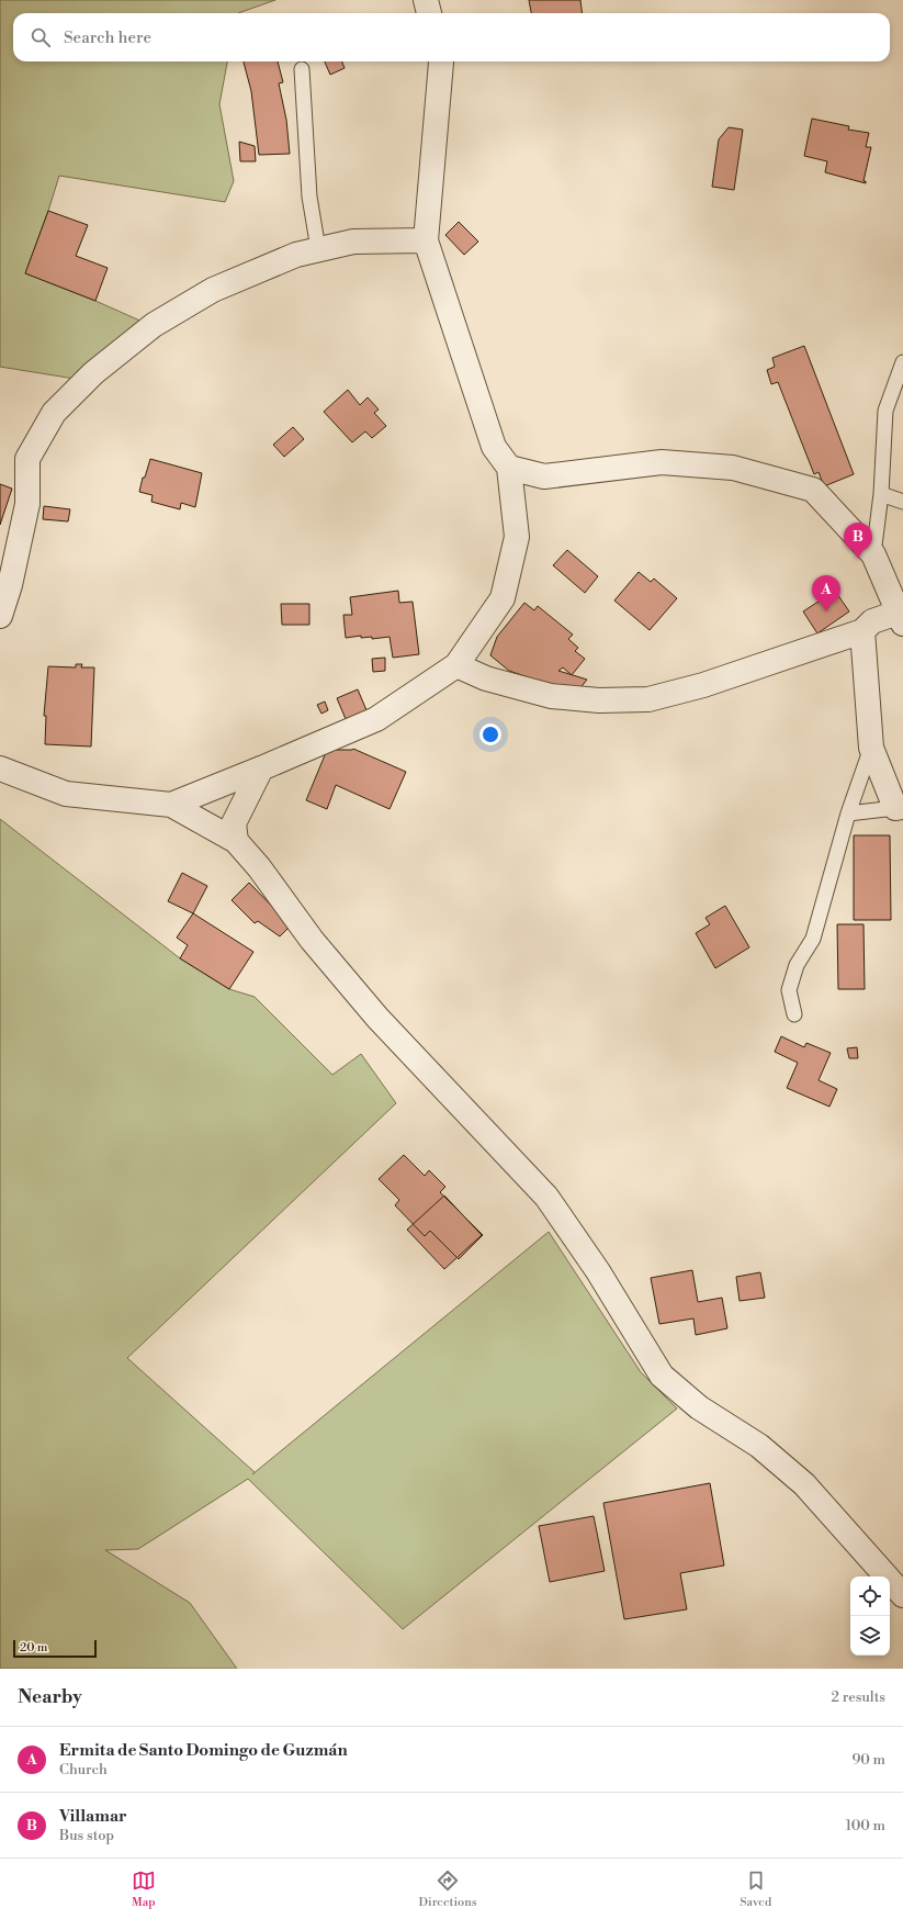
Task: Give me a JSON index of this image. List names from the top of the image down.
{
  "scale_bar": "20 m",
  "page": {
    "search": "Search here",
    "pins": ["B", "A"],
    "scale": "20 m",
    "heading": ["Nearby", "2 results"],
    "list": [
      {
        "mark": "A",
        "name": "Ermita de Santo Domingo de Guzmán",
        "note": "Church",
        "value": "90 m"
      },
      {
        "mark": "B",
        "name": "Villamar",
        "note": "Bus stop",
        "value": "100 m"
      }
    ],
    "nav": ["Map", "Directions", "Saved"]
  }
}
